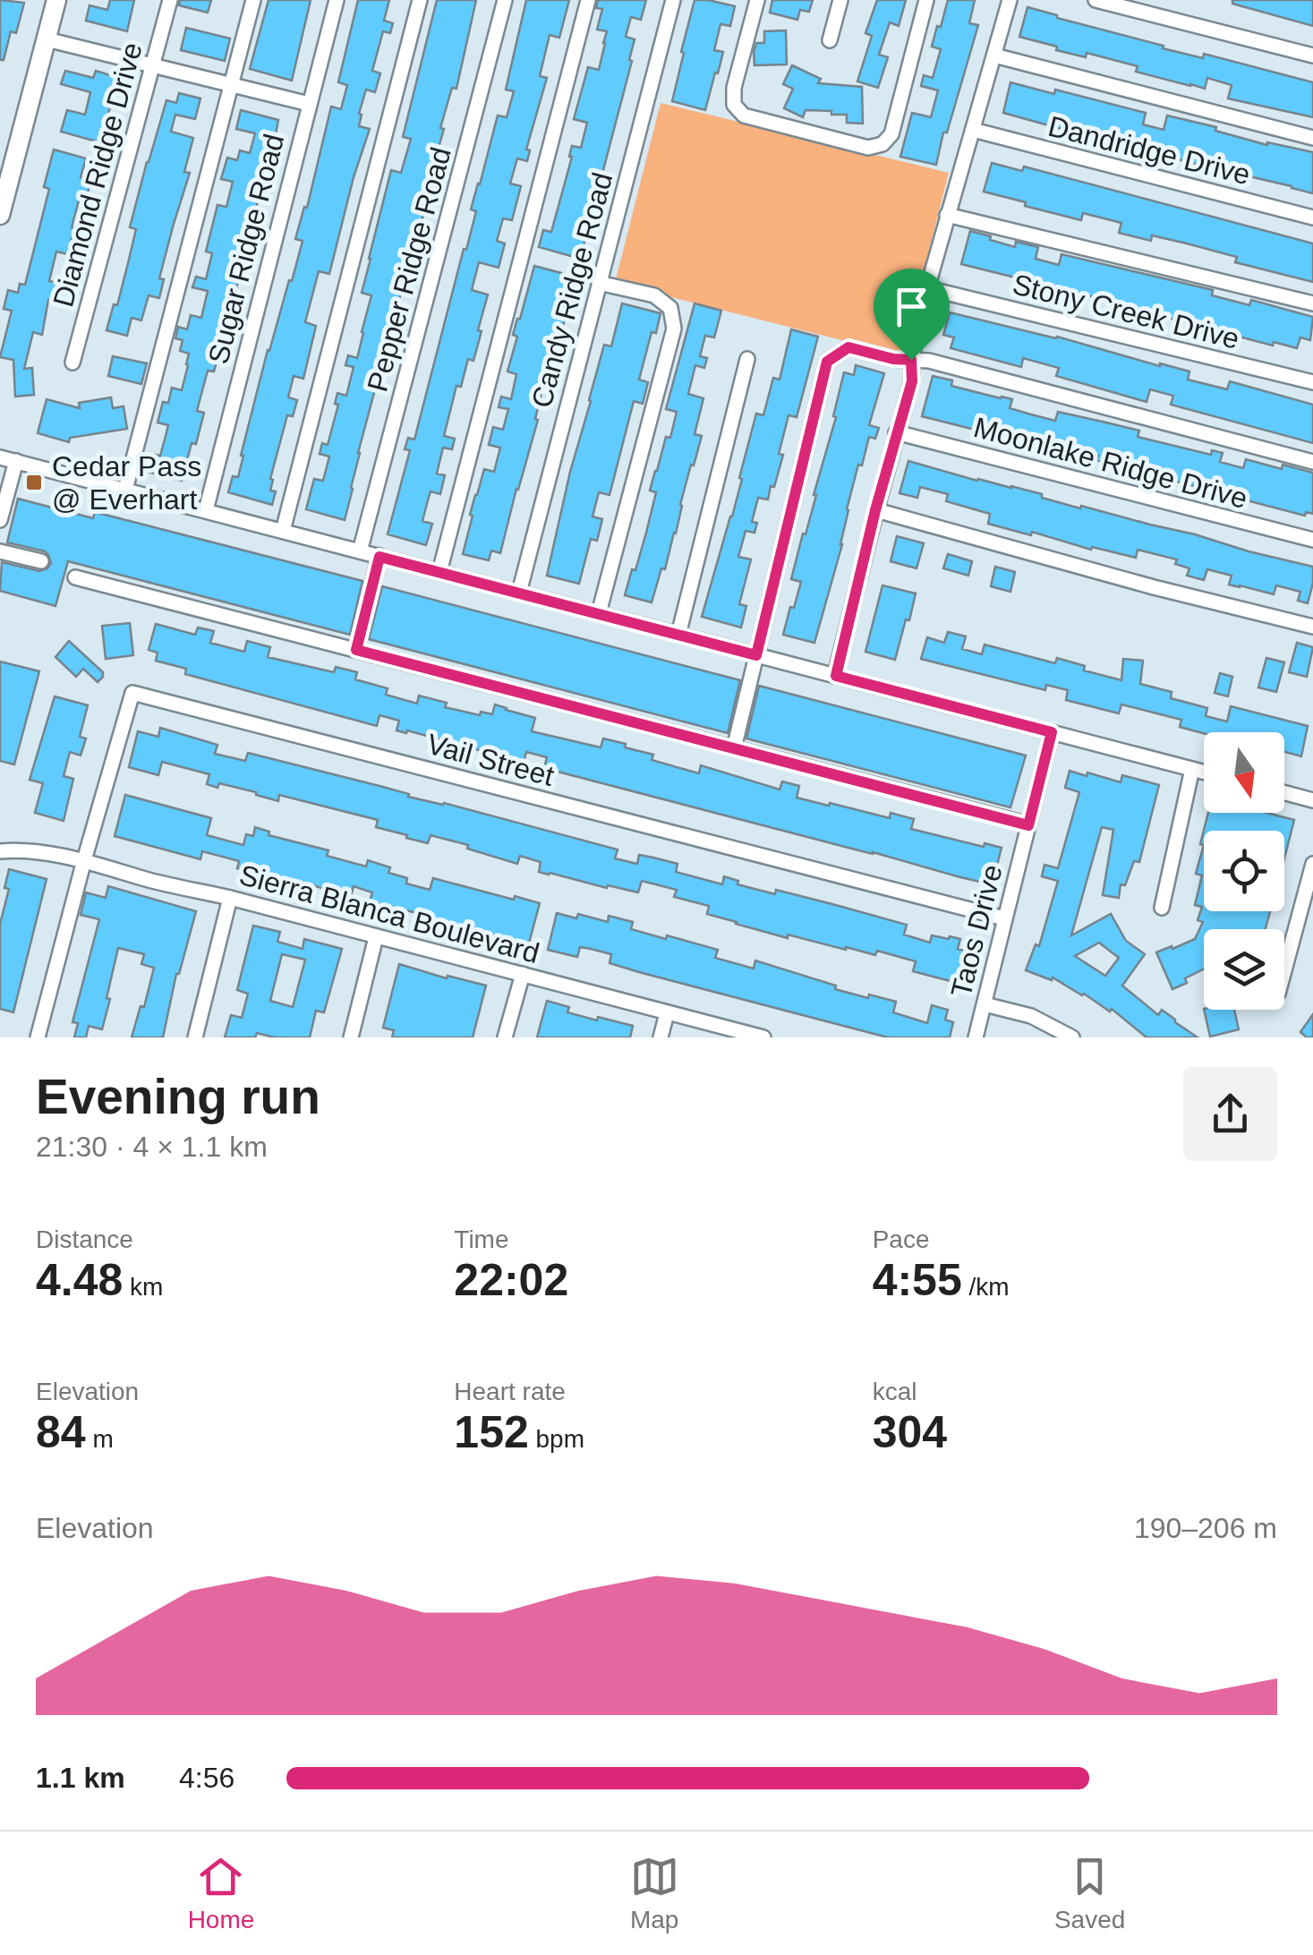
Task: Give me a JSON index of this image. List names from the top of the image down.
{
  "streets": {
    "street": [
      "Dandridge Drive",
      "Diamond Ridge Drive",
      "Sugar Ridge Road",
      "Pepper Ridge Road",
      "Candy Ridge Road",
      "Stony Creek Drive",
      "Moonlake Ridge Drive",
      "Vail Street",
      "Sierra Blanca Boulevard",
      "Taos Drive"
    ]
  },
  "crossings": [
    ["Vail Street", "Sierra Blanca Boulevard"],
    ["Vail Street", "Taos Drive"]
  ],
  "places": {
    "transit": ["Cedar Pass @ Everhart"]
  },
  "north": "bottom",
  "page": {
    "heading": ["Evening run", "21:30 · 4 × 1.1 km"],
    "stats": [
      ["Distance", "4.48 km"],
      ["Time", "22:02"],
      ["Pace", "4:55 /km"],
      ["Elevation", "84 m"],
      ["Heart rate", "152 bpm"],
      ["kcal", "304"]
    ],
    "chart": ["Elevation", "190–206 m"],
    "list": [
      {
        "name": "1.1 km",
        "note": "4:56"
      }
    ],
    "tabs": ["Home", "Map", "Saved"]
  }
}
